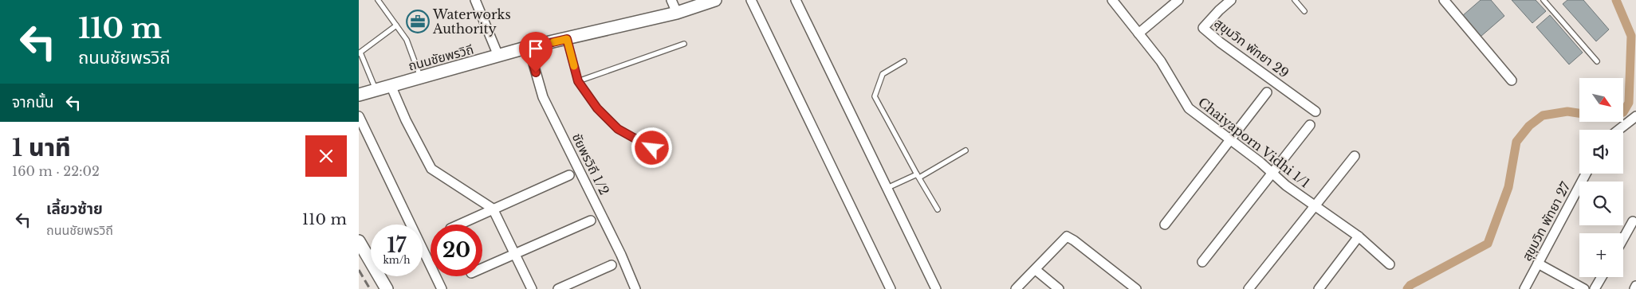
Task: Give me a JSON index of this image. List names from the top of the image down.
{
  "streets": {
    "main road": ["ถนนชัยพรวิถี"],
    "street": [
      "สุขุมวิท พัทยา 29",
      "Chaiyaporn Vidhi 1/1",
      "ชัยพรวิถี 1/2",
      "สุขุมวิท พัทยา 27"
    ]
  },
  "crossings": [
    ["ถนนชัยพรวิถี", "ชัยพรวิถี 1/2"]
  ],
  "places": {
    "office": ["Waterworks Authority"]
  },
  "north": "bottom right",
  "page": {
    "turn": ["110 m", "ถนนชัยพรวิถี"],
    "map_buttons": "+",
    "then": "จากนั้น",
    "heading": ["1 นาที", "160 m · 22:02"],
    "list": [
      {
        "name": "เลี้ยวซ้าย",
        "note": "ถนนชัยพรวิถี",
        "value": "110 m"
      }
    ],
    "speed": "17 km/h",
    "limit": "20"
  }
}
